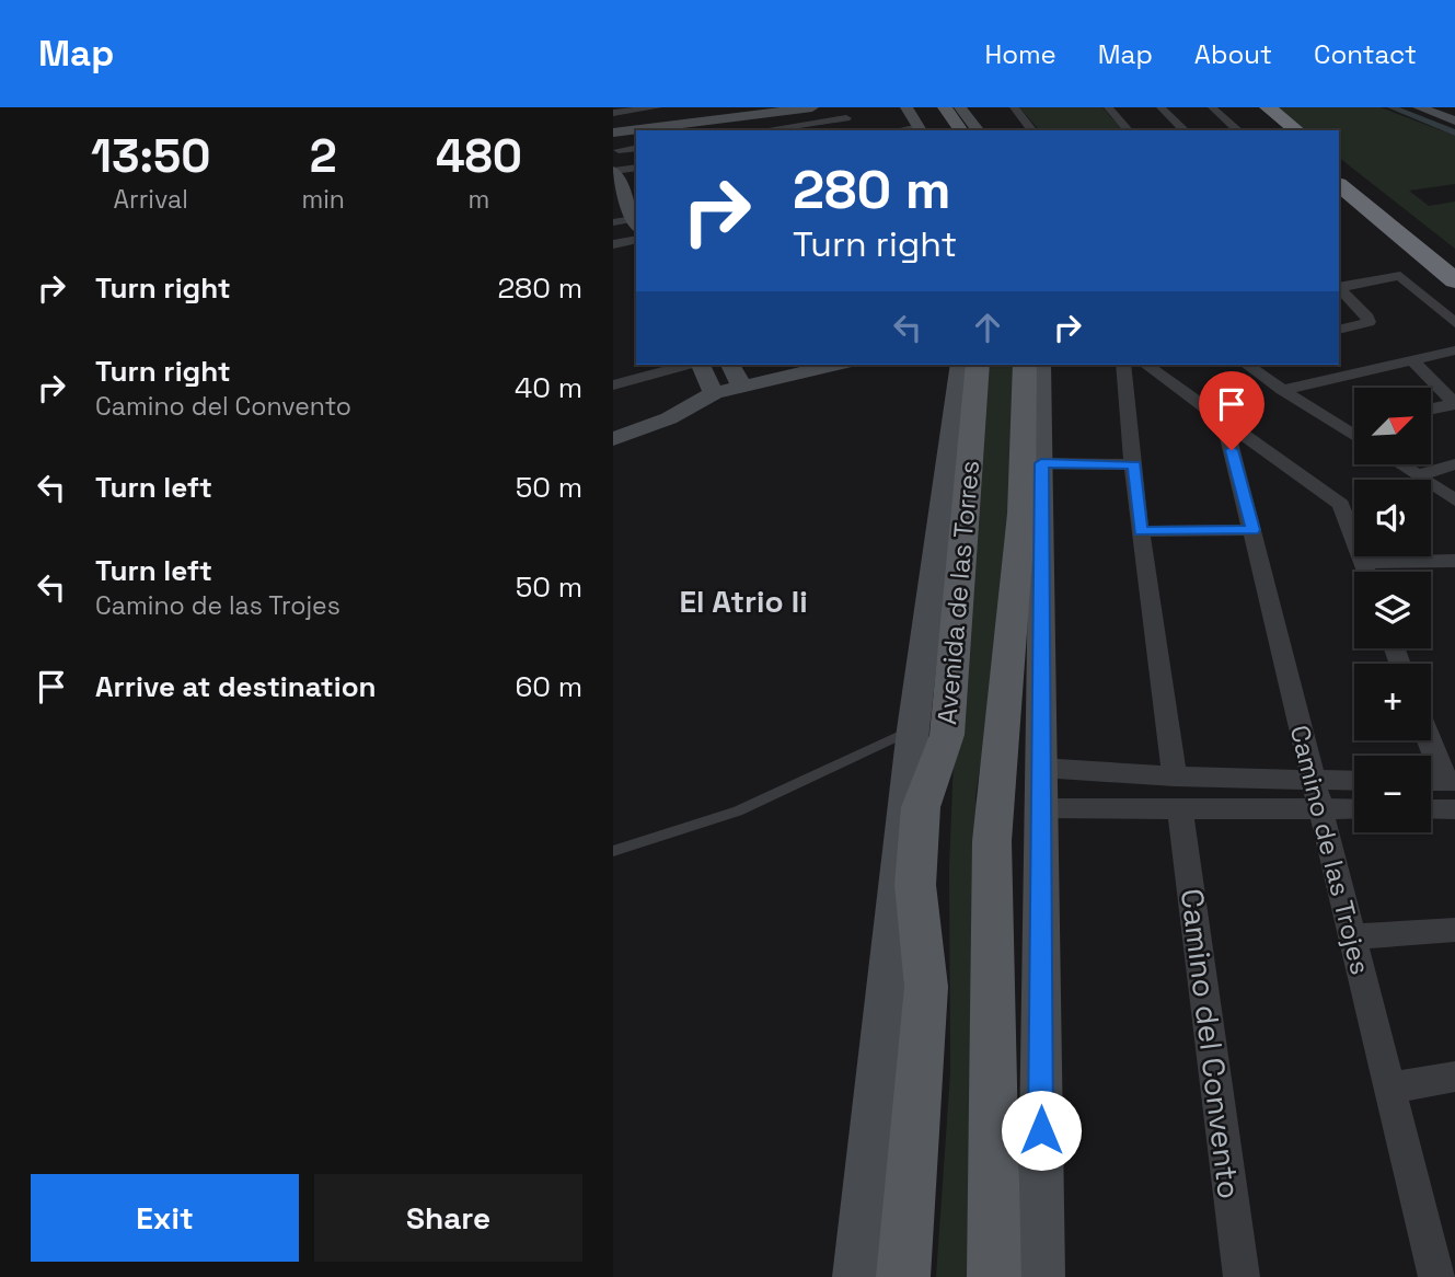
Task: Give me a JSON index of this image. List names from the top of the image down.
{
  "streets": {
    "main road": ["Avenida de las Torres"],
    "street": ["Camino de las Trojes", "Camino del Convento"]
  },
  "districts": ["El Atrio Ii"],
  "north": "top right",
  "page": {
    "header": "Map",
    "nav": [
      "Home",
      "Map",
      "About",
      "Contact"
    ],
    "eta": [
      "13:50",
      "Arrival",
      "2",
      "min",
      "480",
      "m"
    ],
    "turn": ["280 m", "Turn right"],
    "list": [
      {
        "name": "Turn right",
        "value": "280 m"
      },
      {
        "name": "Turn right",
        "note": "Camino del Convento",
        "value": "40 m"
      },
      {
        "name": "Turn left",
        "value": "50 m"
      },
      {
        "name": "Turn left",
        "note": "Camino de las Trojes",
        "value": "50 m"
      },
      {
        "name": "Arrive at destination",
        "value": "60 m"
      }
    ],
    "map_buttons": ["+", "−"],
    "buttons": ["Exit", "Share"]
  }
}
